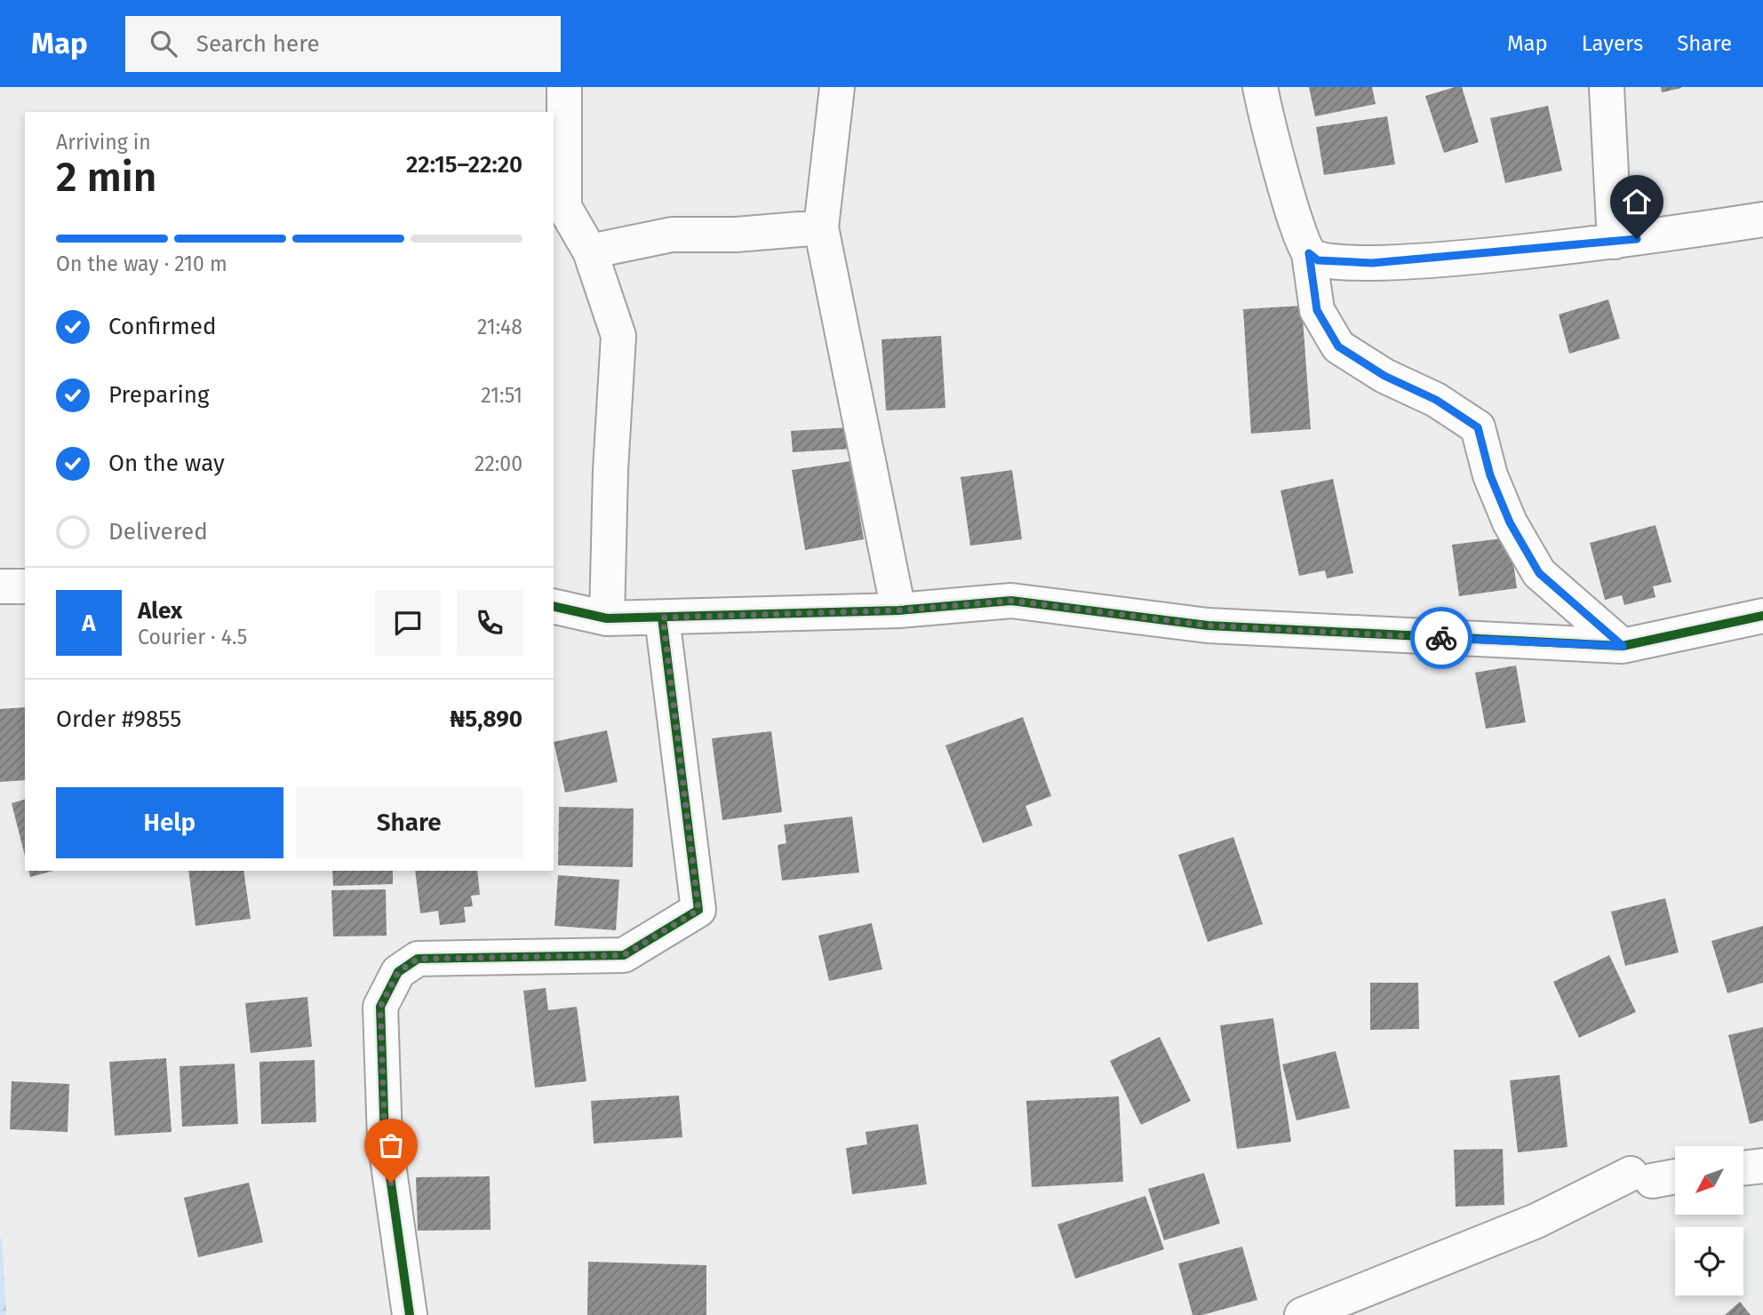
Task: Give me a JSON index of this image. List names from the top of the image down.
{
  "north": "bottom left",
  "page": {
    "header": "Map",
    "search": "Search here",
    "nav": ["Map", "Layers", "Share"],
    "heading": ["2 min", "Arriving in", "22:15–22:20"],
    "panel": [
      "Alex",
      "Courier · 4.5",
      "Order #9855",
      "₦5,890"
    ],
    "bar": "On the way · 210 m",
    "list": [
      ["Confirmed", "21:48"],
      ["Preparing", "21:51"],
      ["On the way", "22:00"],
      "Delivered"
    ],
    "round": "A",
    "buttons": ["Help", "Share"]
  }
}
